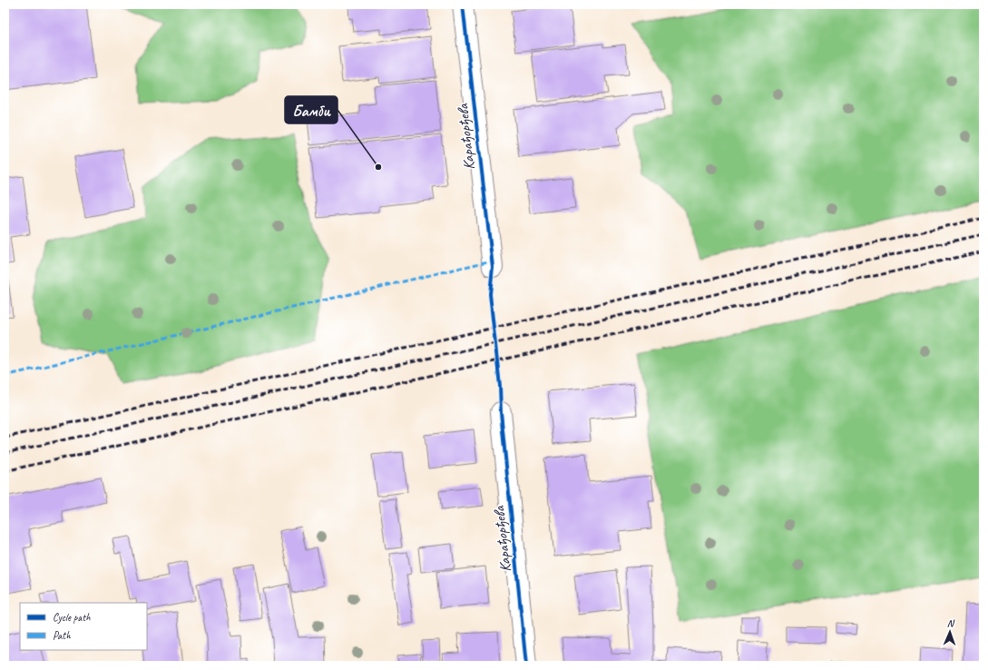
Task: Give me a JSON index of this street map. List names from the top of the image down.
{
  "streets": {
    "street": ["Карађорђева"]
  },
  "places": ["Бамби"],
  "legend": ["Cycle path", "Path"],
  "north": "top"
}
